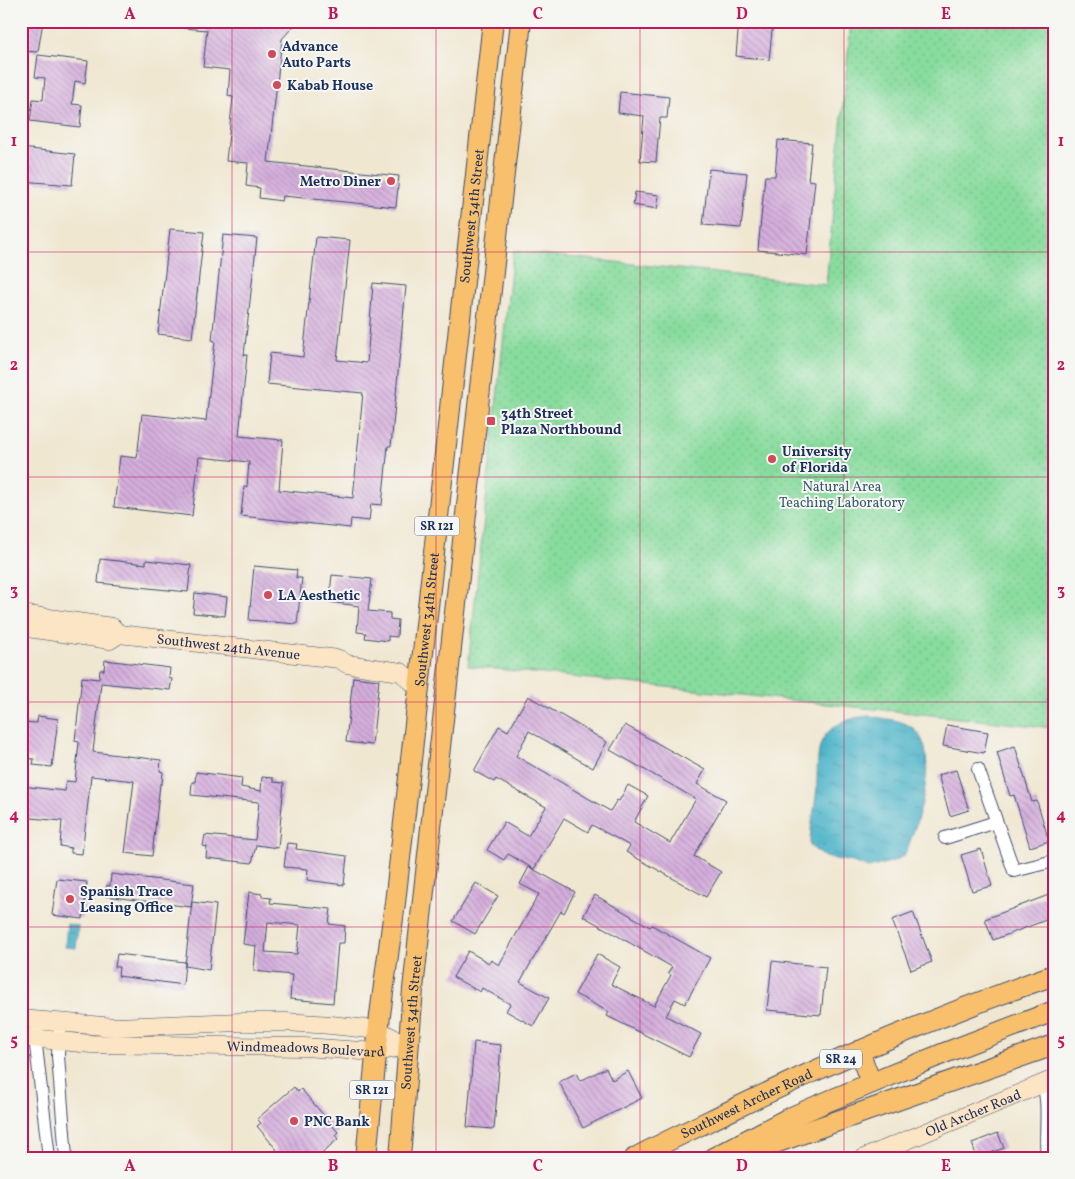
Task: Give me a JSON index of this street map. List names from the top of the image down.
{
  "streets": {
    "main road": [
      "Southwest 34th Street",
      "SR 121",
      "SR 24",
      "Southwest Archer Road"
    ],
    "street": ["Southwest 24th Avenue", "Windmeadows Boulevard", "Old Archer Road"]
  },
  "crossings": [
    ["Southwest 34th Street", "Southwest 24th Avenue"],
    ["Southwest 34th Street", "Windmeadows Boulevard"]
  ],
  "parks": ["Natural Area Teaching Laboratory"],
  "places": {
    "other": [
      "Advance Auto Parts",
      "Kabab House",
      "Metro Diner",
      "University of Florida",
      "LA Aesthetic",
      "Spanish Trace Leasing Office",
      "PNC Bank"
    ],
    "transit": ["34th Street Plaza Northbound"]
  },
  "grid": {
    "columns": [
      "A",
      "B",
      "C",
      "D",
      "E"
    ],
    "rows": [
      "1",
      "2",
      "3",
      "4",
      "5"
    ]
  }
}
